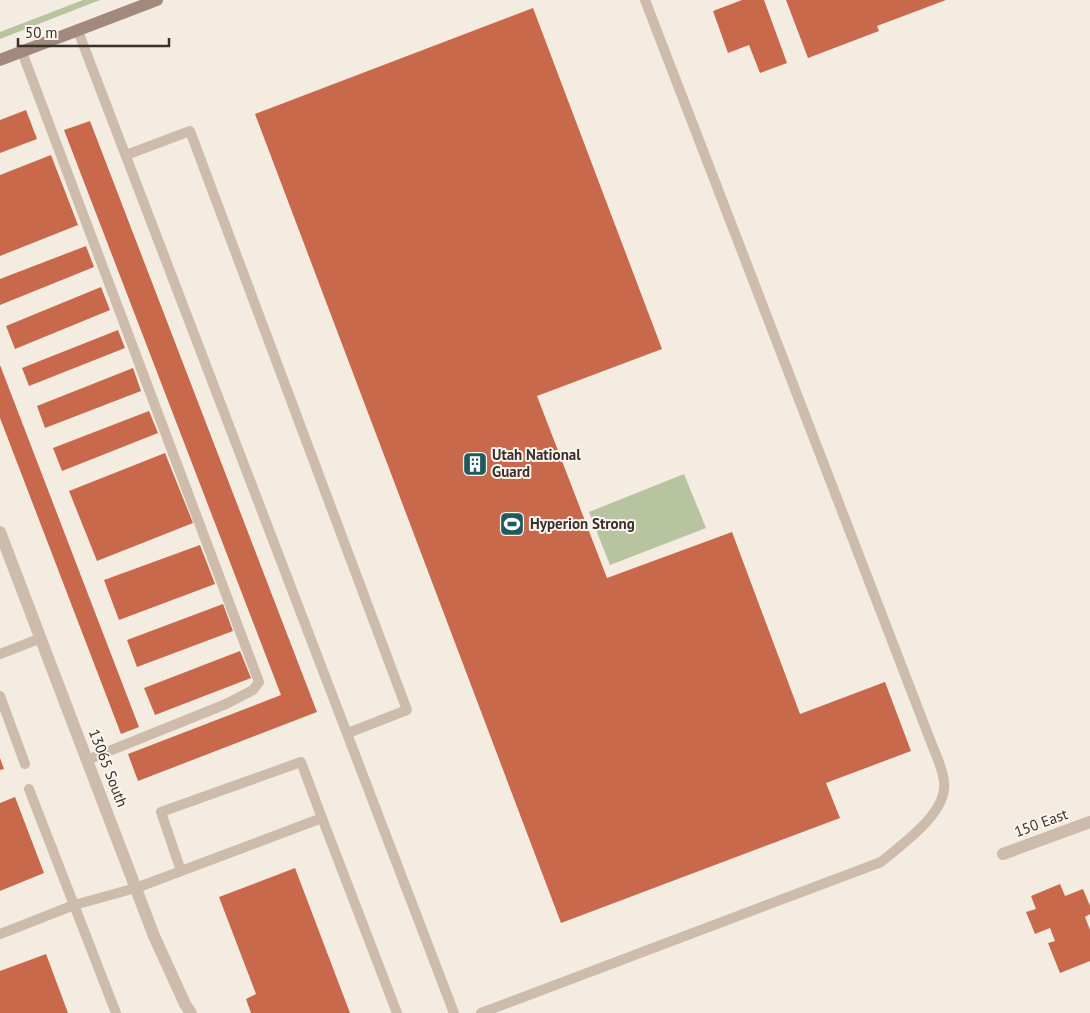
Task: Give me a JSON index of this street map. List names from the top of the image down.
{
  "streets": {
    "street": ["13065 South", "150 East"]
  },
  "places": {
    "building": ["Utah National Guard"],
    "sports": ["Hyperion Strong"]
  },
  "scale_bar": "50 m"
}
